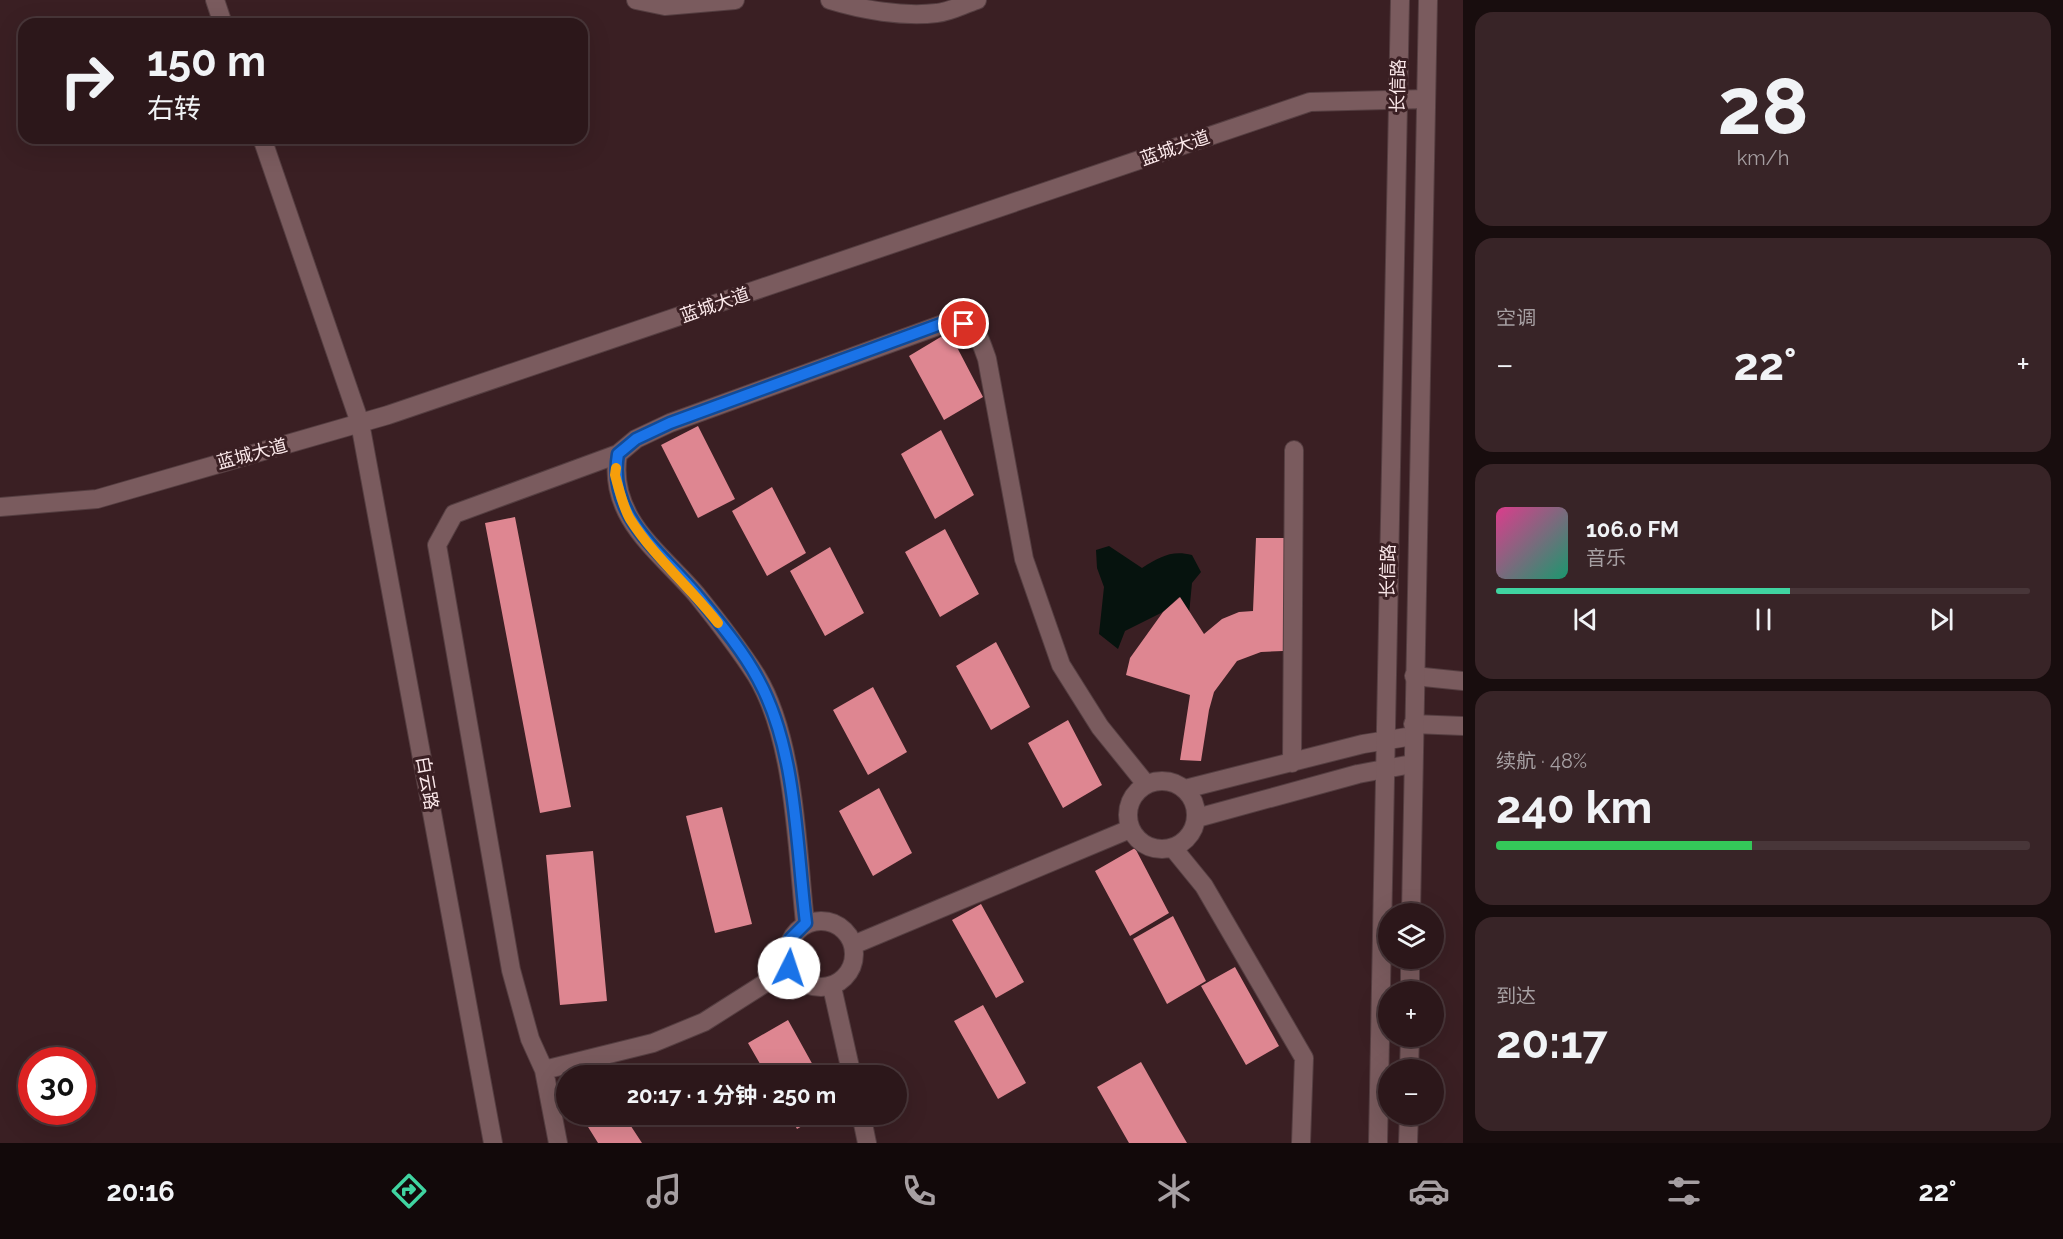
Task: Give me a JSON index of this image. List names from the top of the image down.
{
  "streets": {
    "street": ["长信路", "蓝城大道", "白云路"]
  },
  "crossings": [
    ["长信路", "蓝城大道"],
    ["蓝城大道", "白云路"]
  ],
  "page": {
    "tile": [
      ["28", "km/h"],
      "空调",
      ["续航 · 48%", "240 km"],
      ["到达", "20:17"]
    ],
    "turn": ["150 m", "右转"],
    "heat": ["−", "22°", "+"],
    "song": ["106.0 FM", "音乐"],
    "map_buttons": ["+", "−"],
    "limit": "30",
    "trip": "20:17 · 1 分钟 · 250 m",
    "tabs": ["20:16", "22°"]
  }
}
